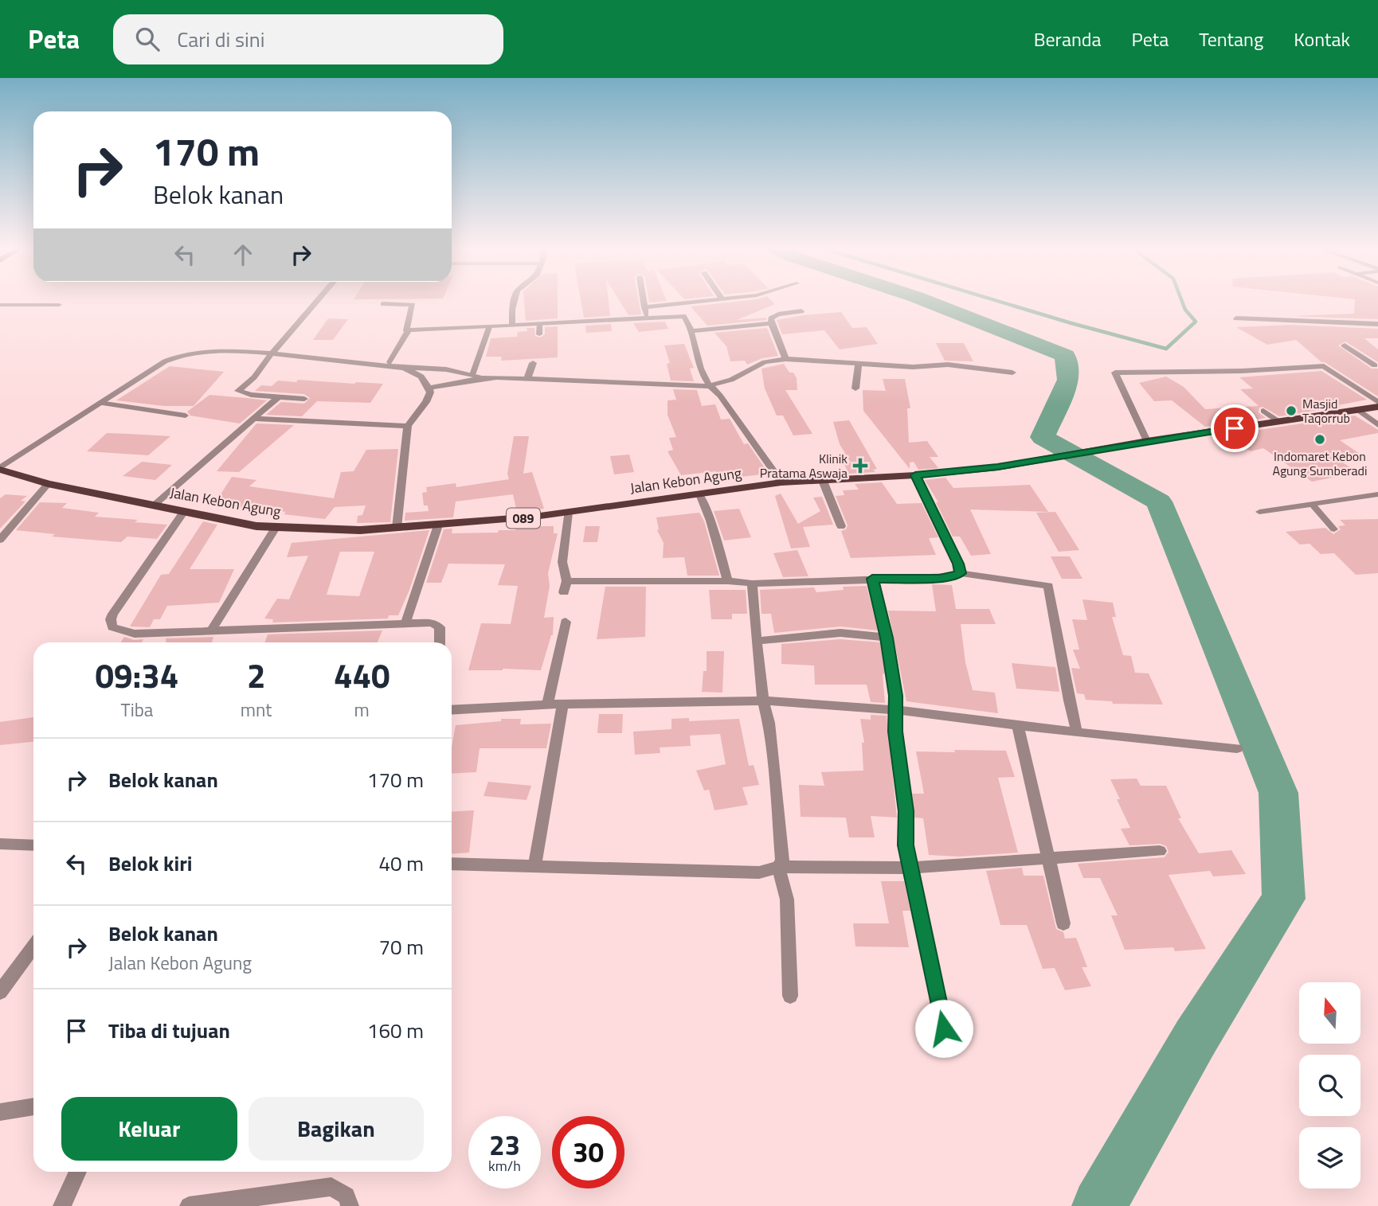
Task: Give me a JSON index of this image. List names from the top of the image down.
{
  "streets": {
    "main road": ["Jalan Kebon Agung", "089"]
  },
  "places": {
    "other": ["Masjid Taqorrub", "Indomaret Kebon Agung Sumberadi"],
    "health": ["Klinik Pratama Aswaja"]
  },
  "north": "top",
  "page": {
    "header": "Peta",
    "search": "Cari di sini",
    "nav": [
      "Beranda",
      "Peta",
      "Tentang",
      "Kontak"
    ],
    "turn": ["170 m", "Belok kanan"],
    "eta": [
      "09:34",
      "Tiba",
      "2",
      "mnt",
      "440",
      "m"
    ],
    "list": [
      {
        "name": "Belok kanan",
        "value": "170 m"
      },
      {
        "name": "Belok kiri",
        "value": "40 m"
      },
      {
        "name": "Belok kanan",
        "note": "Jalan Kebon Agung",
        "value": "70 m"
      },
      {
        "name": "Tiba di tujuan",
        "value": "160 m"
      }
    ],
    "buttons": ["Keluar", "Bagikan"],
    "speed": "23 km/h",
    "limit": "30"
  }
}
